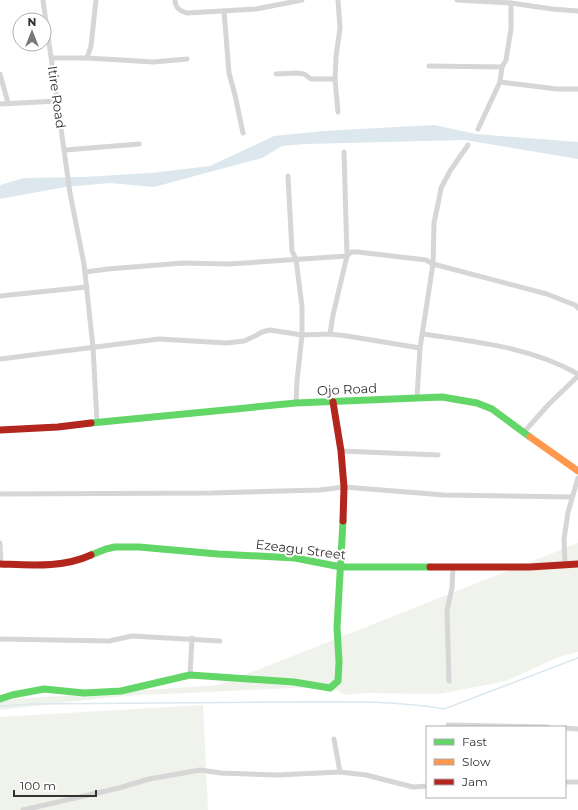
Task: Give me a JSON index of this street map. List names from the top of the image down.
{
  "streets": {
    "street": ["Itire Road", "Ojo Road", "Ezeagu Street"]
  },
  "crossings": [
    ["Itire Road", "Ojo Road"]
  ],
  "legend": ["Fast", "Slow", "Jam"],
  "scale_bar": "100 m",
  "north": "top"
}
